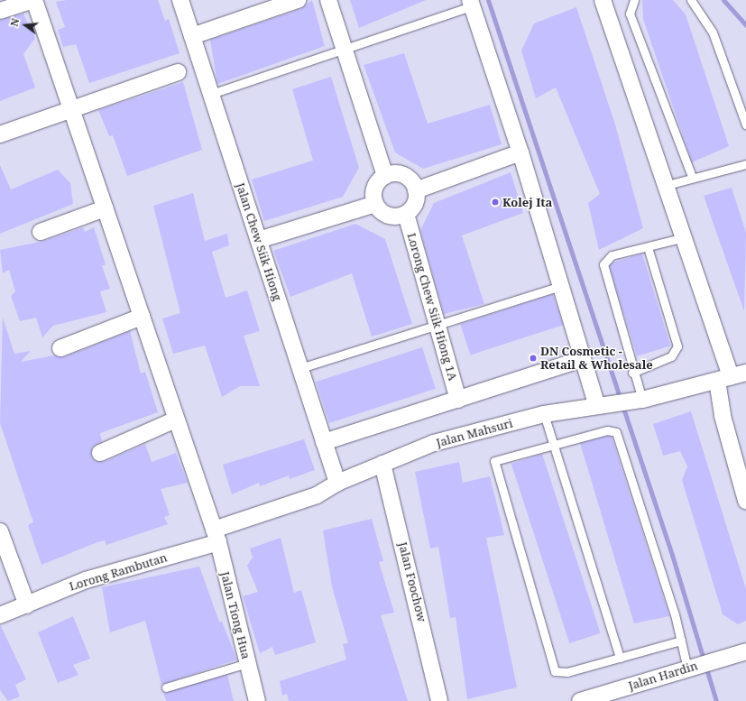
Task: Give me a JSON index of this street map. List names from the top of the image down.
{
  "streets": {
    "street": [
      "Jalan Chew Siik Hiong",
      "Lorong Chew Siik Hiong 1A",
      "Jalan Mahsuri",
      "Lorong Rambutan",
      "Jalan Foochow",
      "Jalan Tiong Hua",
      "Jalan Hardin"
    ]
  },
  "crossings": [
    ["Jalan Chew Siik Hiong", "Jalan Mahsuri"],
    ["Jalan Mahsuri", "Lorong Rambutan"],
    ["Jalan Mahsuri", "Jalan Foochow"],
    ["Jalan Mahsuri", "Jalan Tiong Hua"],
    ["Lorong Rambutan", "Jalan Tiong Hua"]
  ],
  "places": ["Kolej Ita", "DN Cosmetic - Retail & Wholesale"],
  "north": "left"
}
